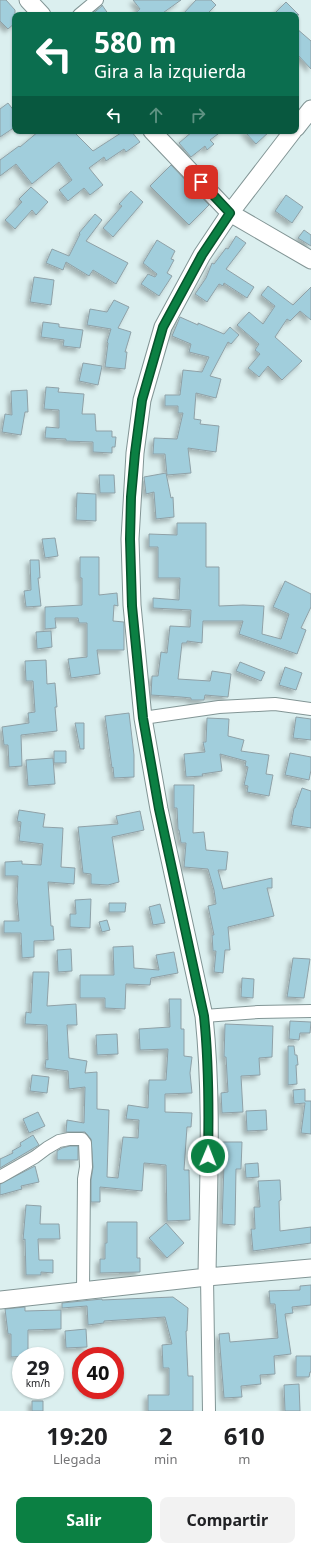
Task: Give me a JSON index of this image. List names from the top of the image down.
{
  "page": {
    "turn": ["580 m", "Gira a la izquierda"],
    "speed": "29 km/h",
    "limit": "40",
    "eta": [
      "19:20",
      "Llegada",
      "2",
      "min",
      "610",
      "m"
    ],
    "buttons": ["Salir", "Compartir"]
  }
}
